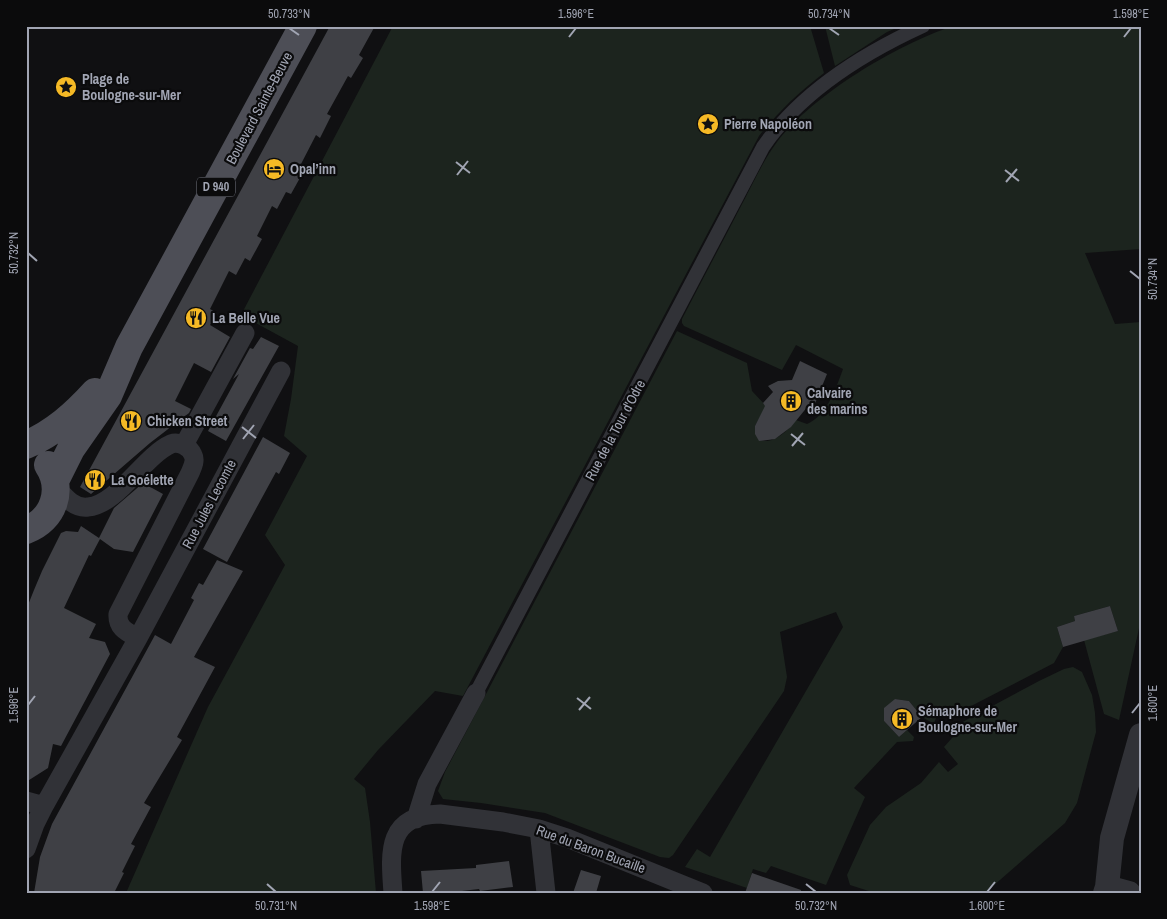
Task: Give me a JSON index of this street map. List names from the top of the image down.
{
  "streets": {
    "main road": ["Boulevard Sainte-Beuve", "D 940"],
    "street": ["Rue de la Tour d'Odre", "Rue Jules Lecomte", "Rue du Baron Bucaille"]
  },
  "crossings": [
    ["Rue de la Tour d'Odre", "Rue du Baron Bucaille"]
  ],
  "places": {
    "place": ["Plage de Boulogne-sur-Mer", "Pierre Napoléon"],
    "hotel": ["Opal’inn"],
    "restaurant": ["La Belle Vue", "Chicken Street", "La Goélette"],
    "building": ["Calvaire des marins", "Sémaphore de Boulogne-sur-Mer"]
  },
  "coordinates": [
    "50.733°N",
    "1.596°E",
    "50.734°N",
    "1.598°E",
    "50.732°N",
    "1.600°E",
    "50.731°N"
  ]
}
